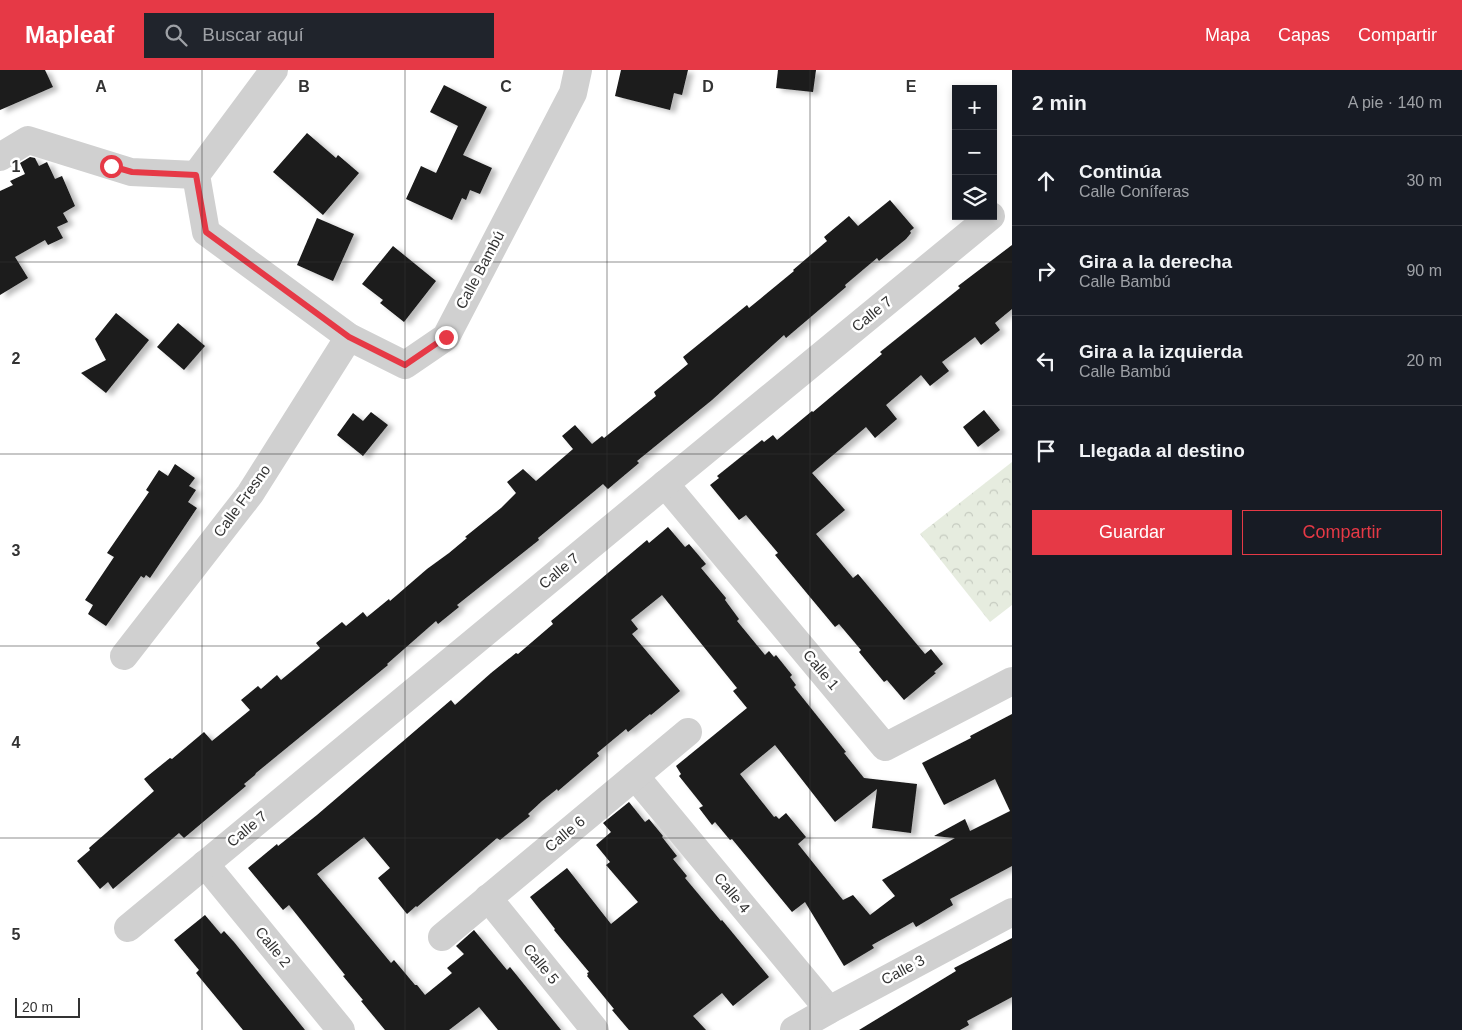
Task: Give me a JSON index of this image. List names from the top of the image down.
{
  "streets": {
    "street": [
      "Calle Bambú",
      "Calle 7",
      "Calle Fresno",
      "Calle 1",
      "Calle 6",
      "Calle 4",
      "Calle 2",
      "Calle 5",
      "Calle 3"
    ]
  },
  "crossings": [
    ["Calle Bambú", "Calle Fresno"],
    ["Calle 7", "Calle 1"],
    ["Calle 7", "Calle 2"],
    ["Calle 6", "Calle 4"],
    ["Calle 6", "Calle 5"],
    ["Calle 4", "Calle 3"]
  ],
  "scale_bar": "20 m",
  "page": {
    "header": "Mapleaf",
    "search": "Buscar aquí",
    "nav": ["Mapa", "Capas", "Compartir"],
    "heading": ["2 min", "A pie · 140 m"],
    "map_buttons": ["+", "−"],
    "list": [
      ["Continúa", "Calle Coníferas", "30 m"],
      ["Gira a la derecha", "Calle Bambú", "90 m"],
      ["Gira a la izquierda", "Calle Bambú", "20 m"],
      "Llegada al destino"
    ],
    "buttons": ["Guardar", "Compartir"],
    "scale": "20 m"
  },
  "grid": {
    "columns": [
      "A",
      "B",
      "C",
      "D",
      "E"
    ],
    "rows": [
      "1",
      "2",
      "3",
      "4",
      "5"
    ]
  }
}
